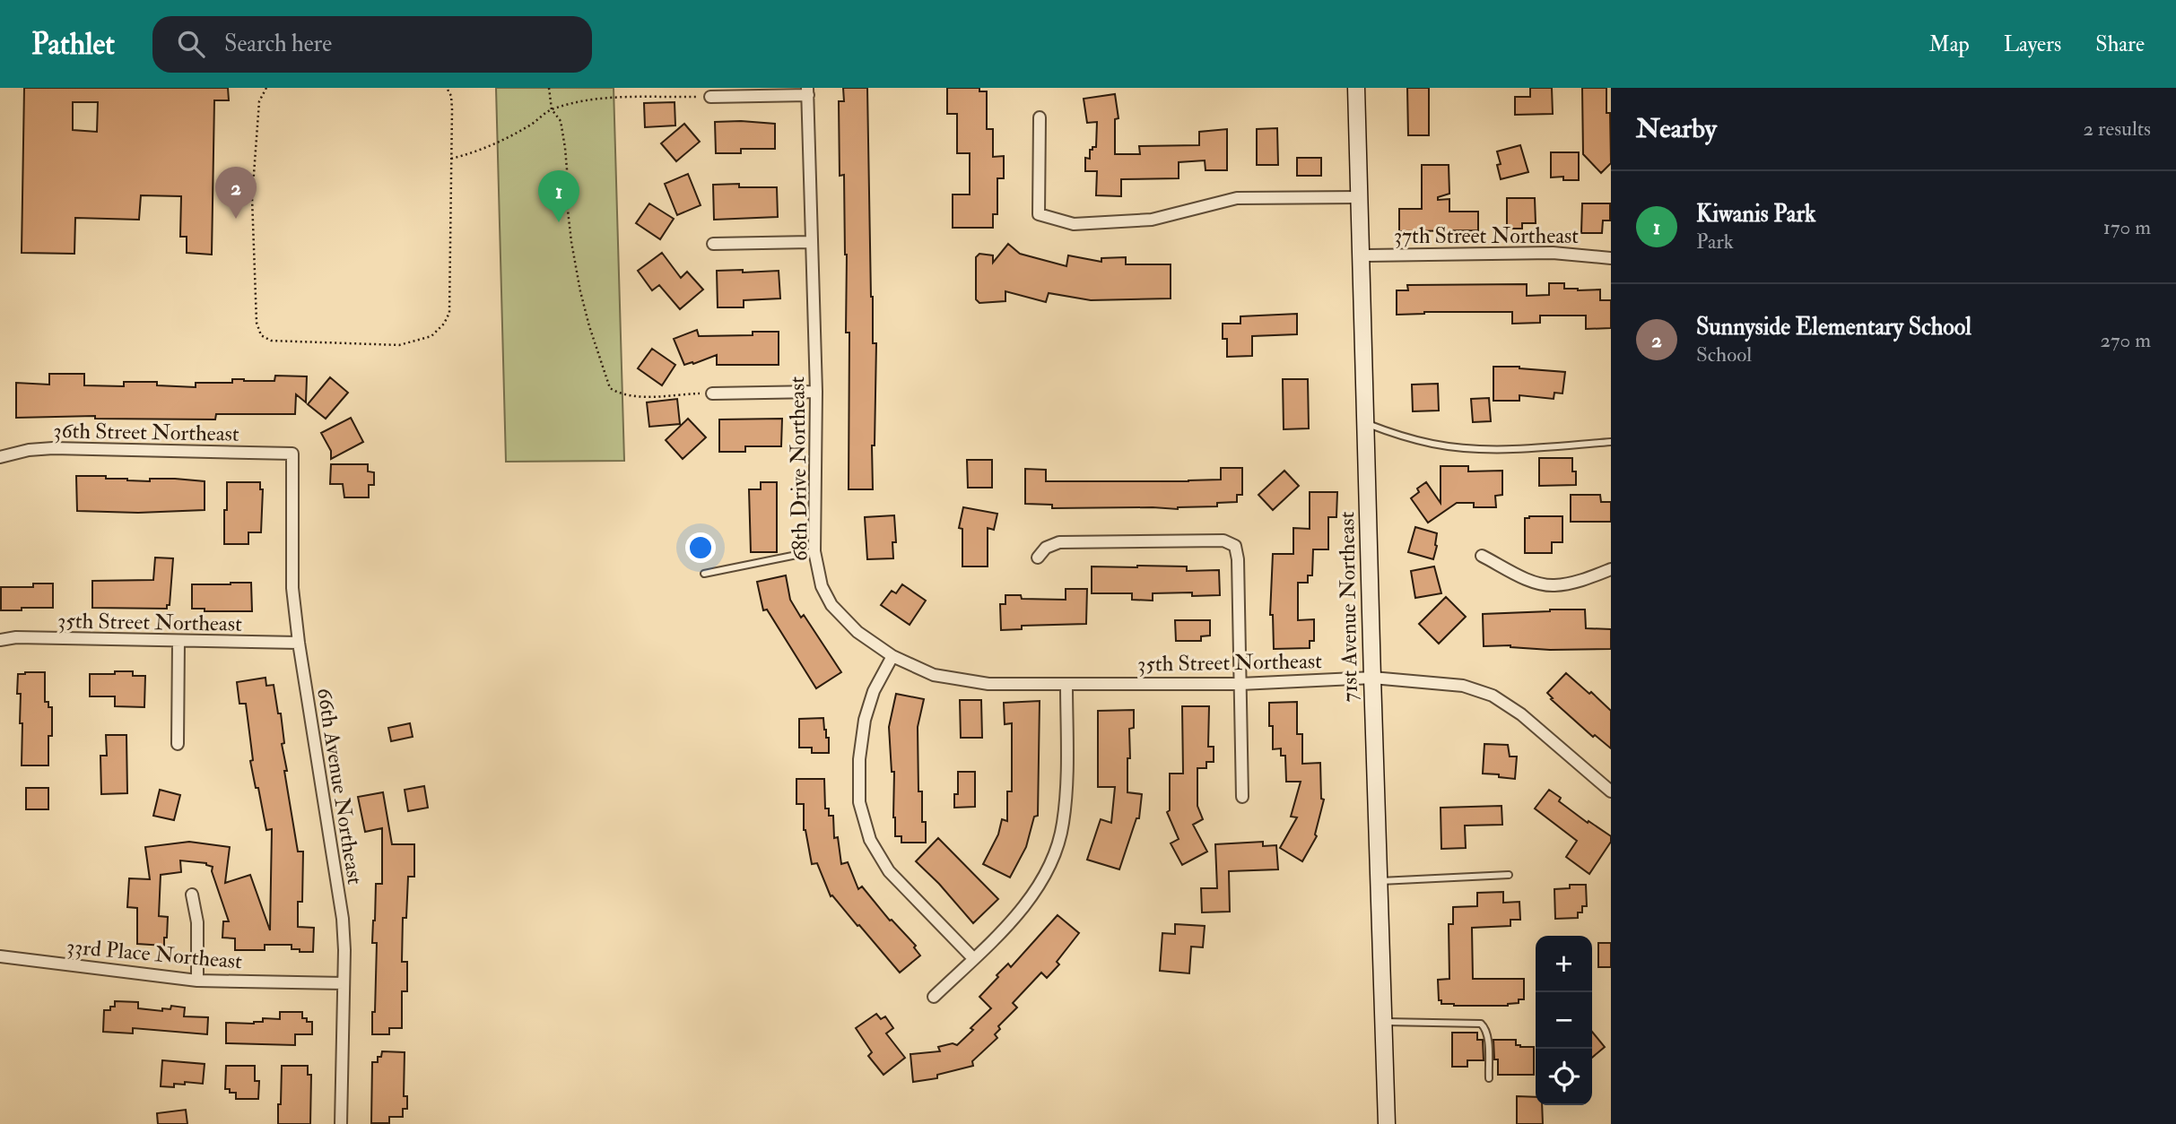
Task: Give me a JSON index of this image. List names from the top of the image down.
{
  "streets": {
    "street": [
      "37th Street Northeast",
      "36th Street Northeast",
      "68th Drive Northeast",
      "71st Avenue Northeast",
      "35th Street Northeast",
      "66th Avenue Northeast",
      "33rd Place Northeast"
    ]
  },
  "crossings": [
    ["37th Street Northeast", "71st Avenue Northeast"],
    ["36th Street Northeast", "66th Avenue Northeast"],
    ["68th Drive Northeast", "35th Street Northeast"],
    ["71st Avenue Northeast", "35th Street Northeast"],
    ["35th Street Northeast", "66th Avenue Northeast"],
    ["66th Avenue Northeast", "33rd Place Northeast"]
  ],
  "page": {
    "header": "Pathlet",
    "search": "Search here",
    "nav": ["Map", "Layers", "Share"],
    "heading": ["Nearby", "2 results"],
    "pins": ["2", "1"],
    "list": [
      {
        "mark": "1",
        "name": "Kiwanis Park",
        "note": "Park",
        "value": "170 m"
      },
      {
        "mark": "2",
        "name": "Sunnyside Elementary School",
        "note": "School",
        "value": "270 m"
      }
    ],
    "map_buttons": ["+", "−"]
  }
}
